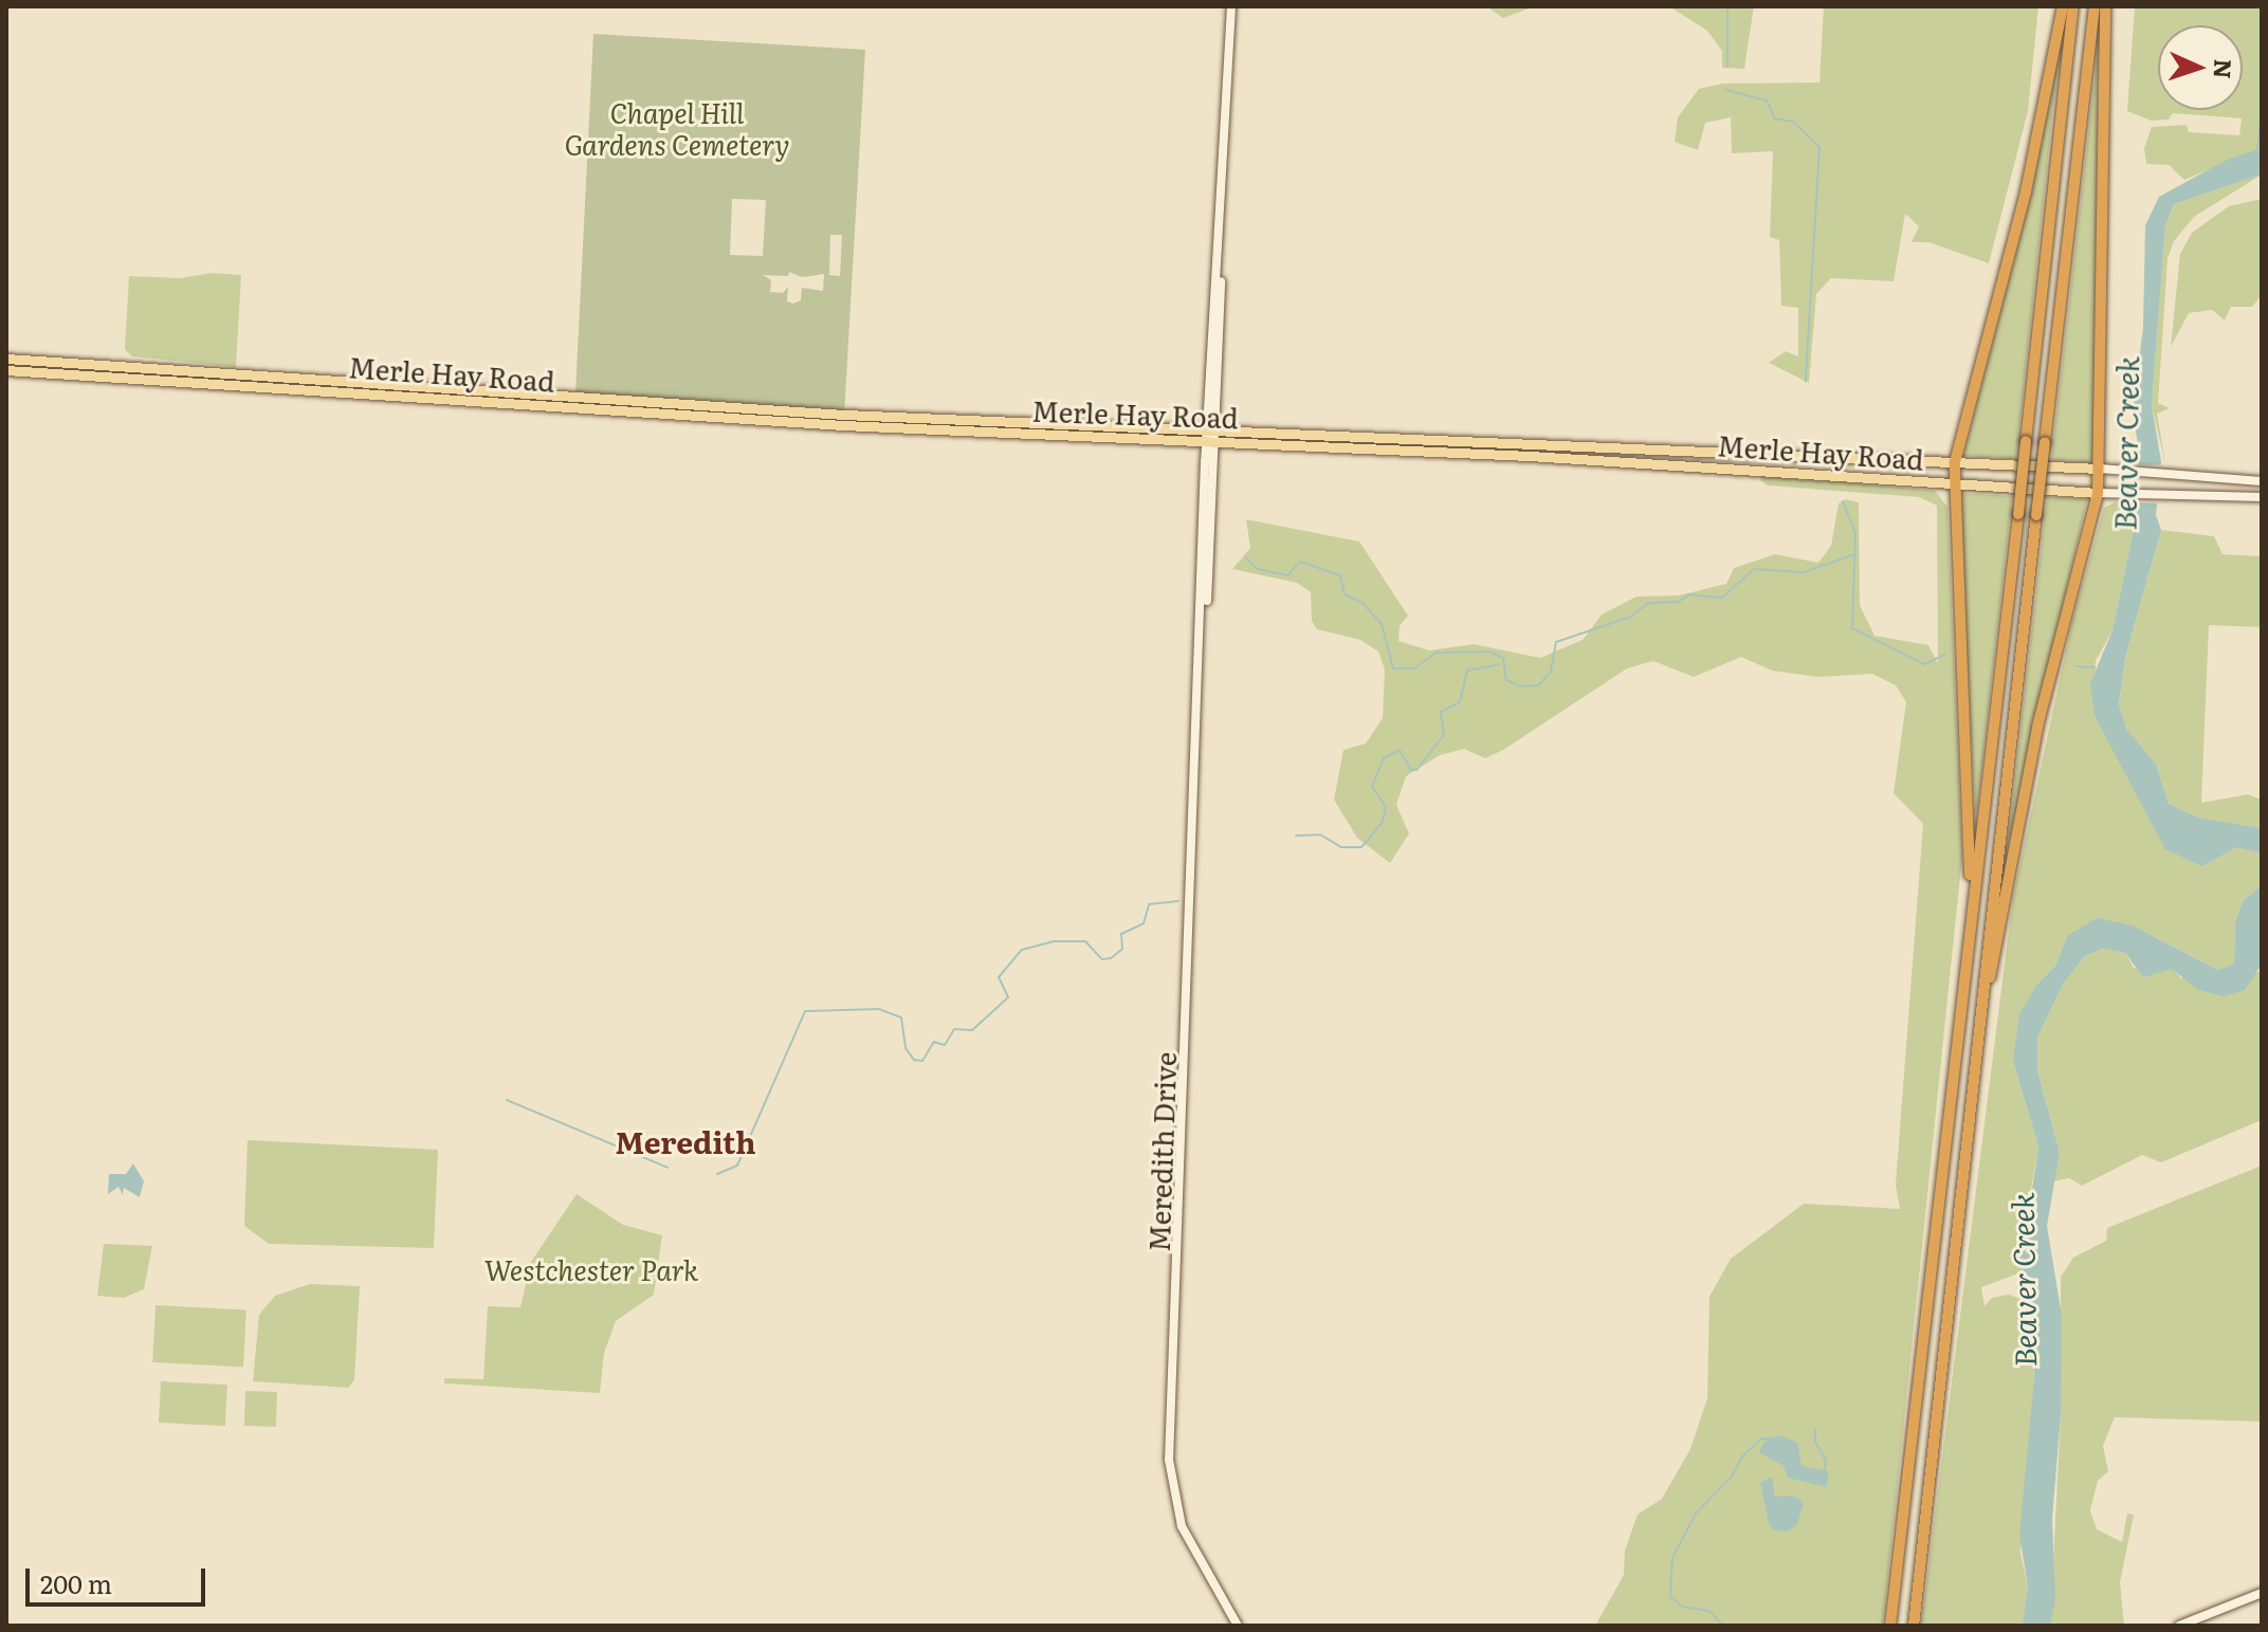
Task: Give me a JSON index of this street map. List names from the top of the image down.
{
  "streets": {
    "main road": ["Merle Hay Road", "Meredith Drive"]
  },
  "crossings": [
    ["Merle Hay Road", "Meredith Drive"]
  ],
  "districts": ["Meredith"],
  "water": ["Beaver Creek"],
  "parks": ["Chapel Hill Gardens Cemetery", "Westchester Park"],
  "scale_bar": "200 m",
  "north": "right"
}
